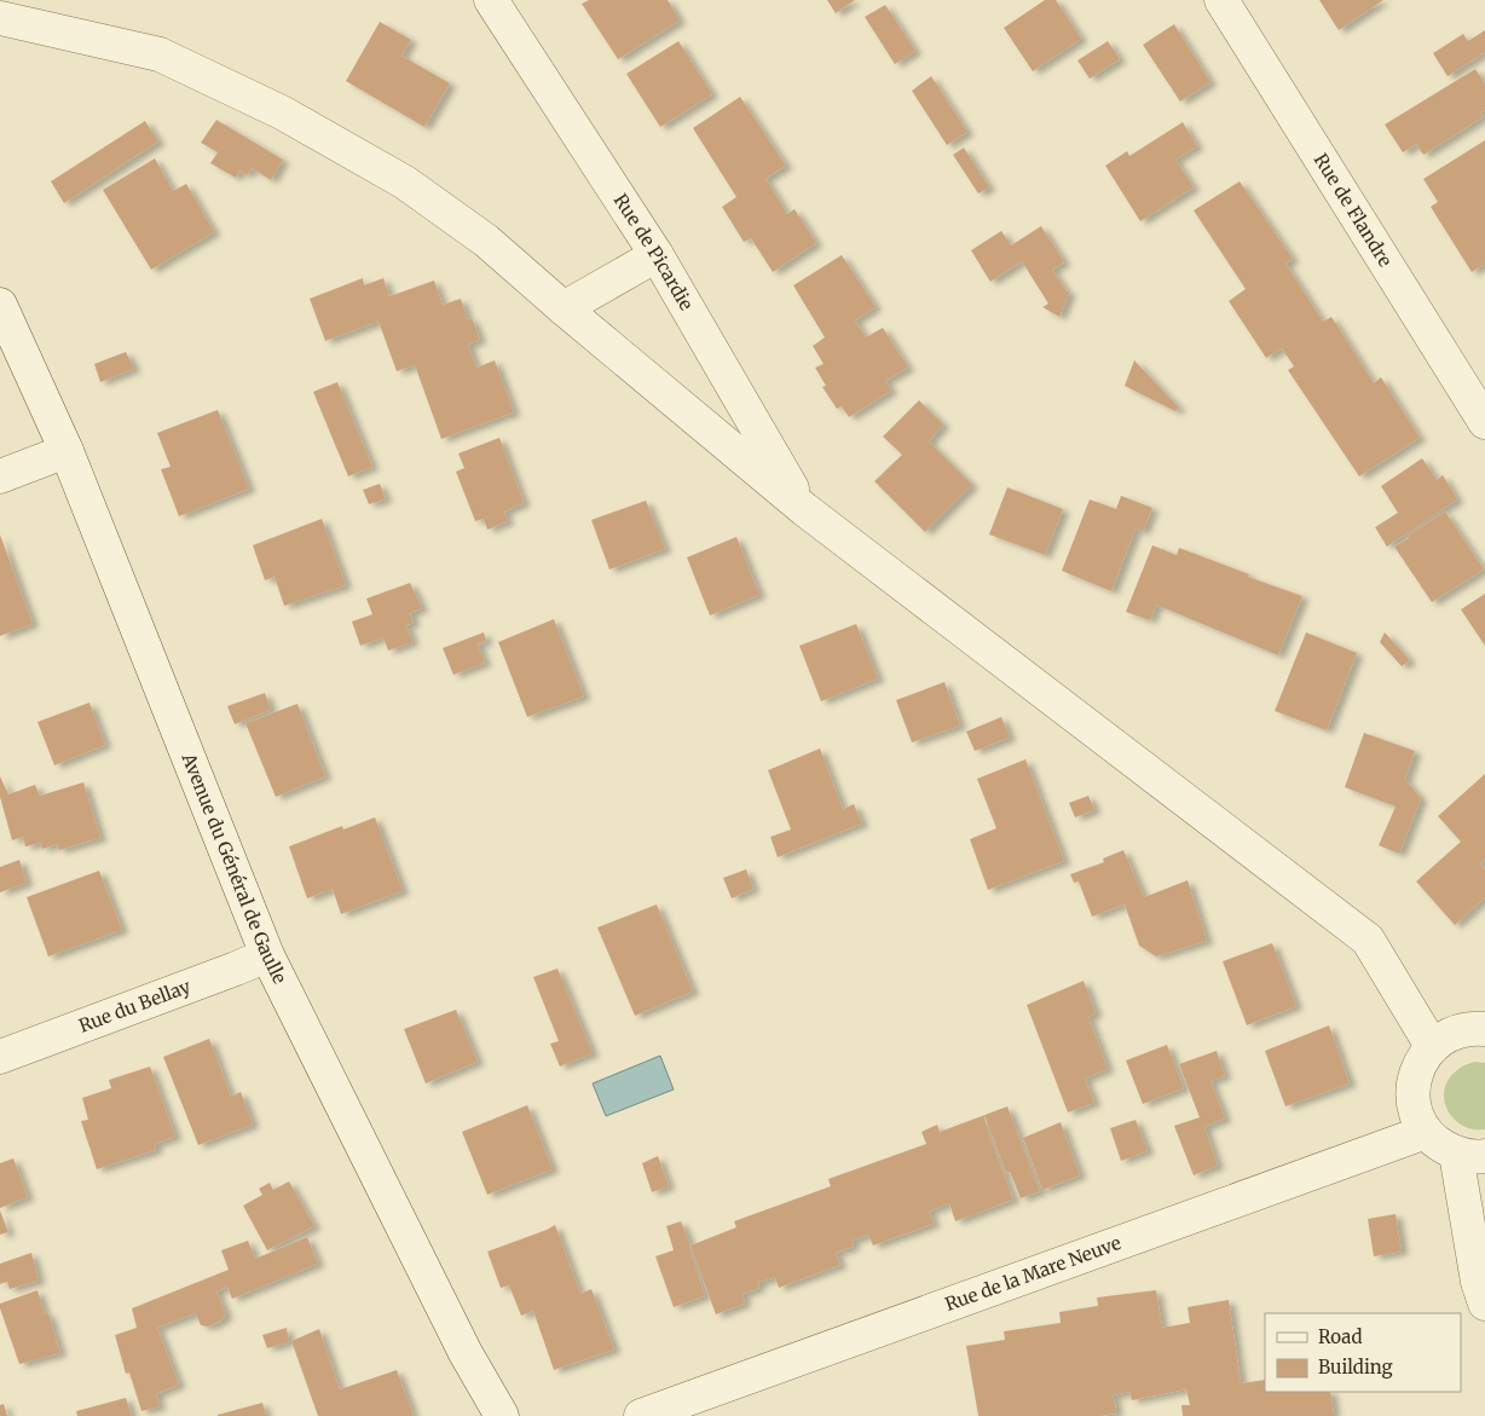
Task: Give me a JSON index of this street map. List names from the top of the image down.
{
  "streets": {
    "street": [
      "Rue de Flandre",
      "Rue de Picardie",
      "Avenue du Général de Gaulle",
      "Rue du Bellay",
      "Rue de la Mare Neuve"
    ]
  },
  "crossings": [
    ["Avenue du Général de Gaulle", "Rue du Bellay"]
  ],
  "legend": ["Road", "Building"]
}
